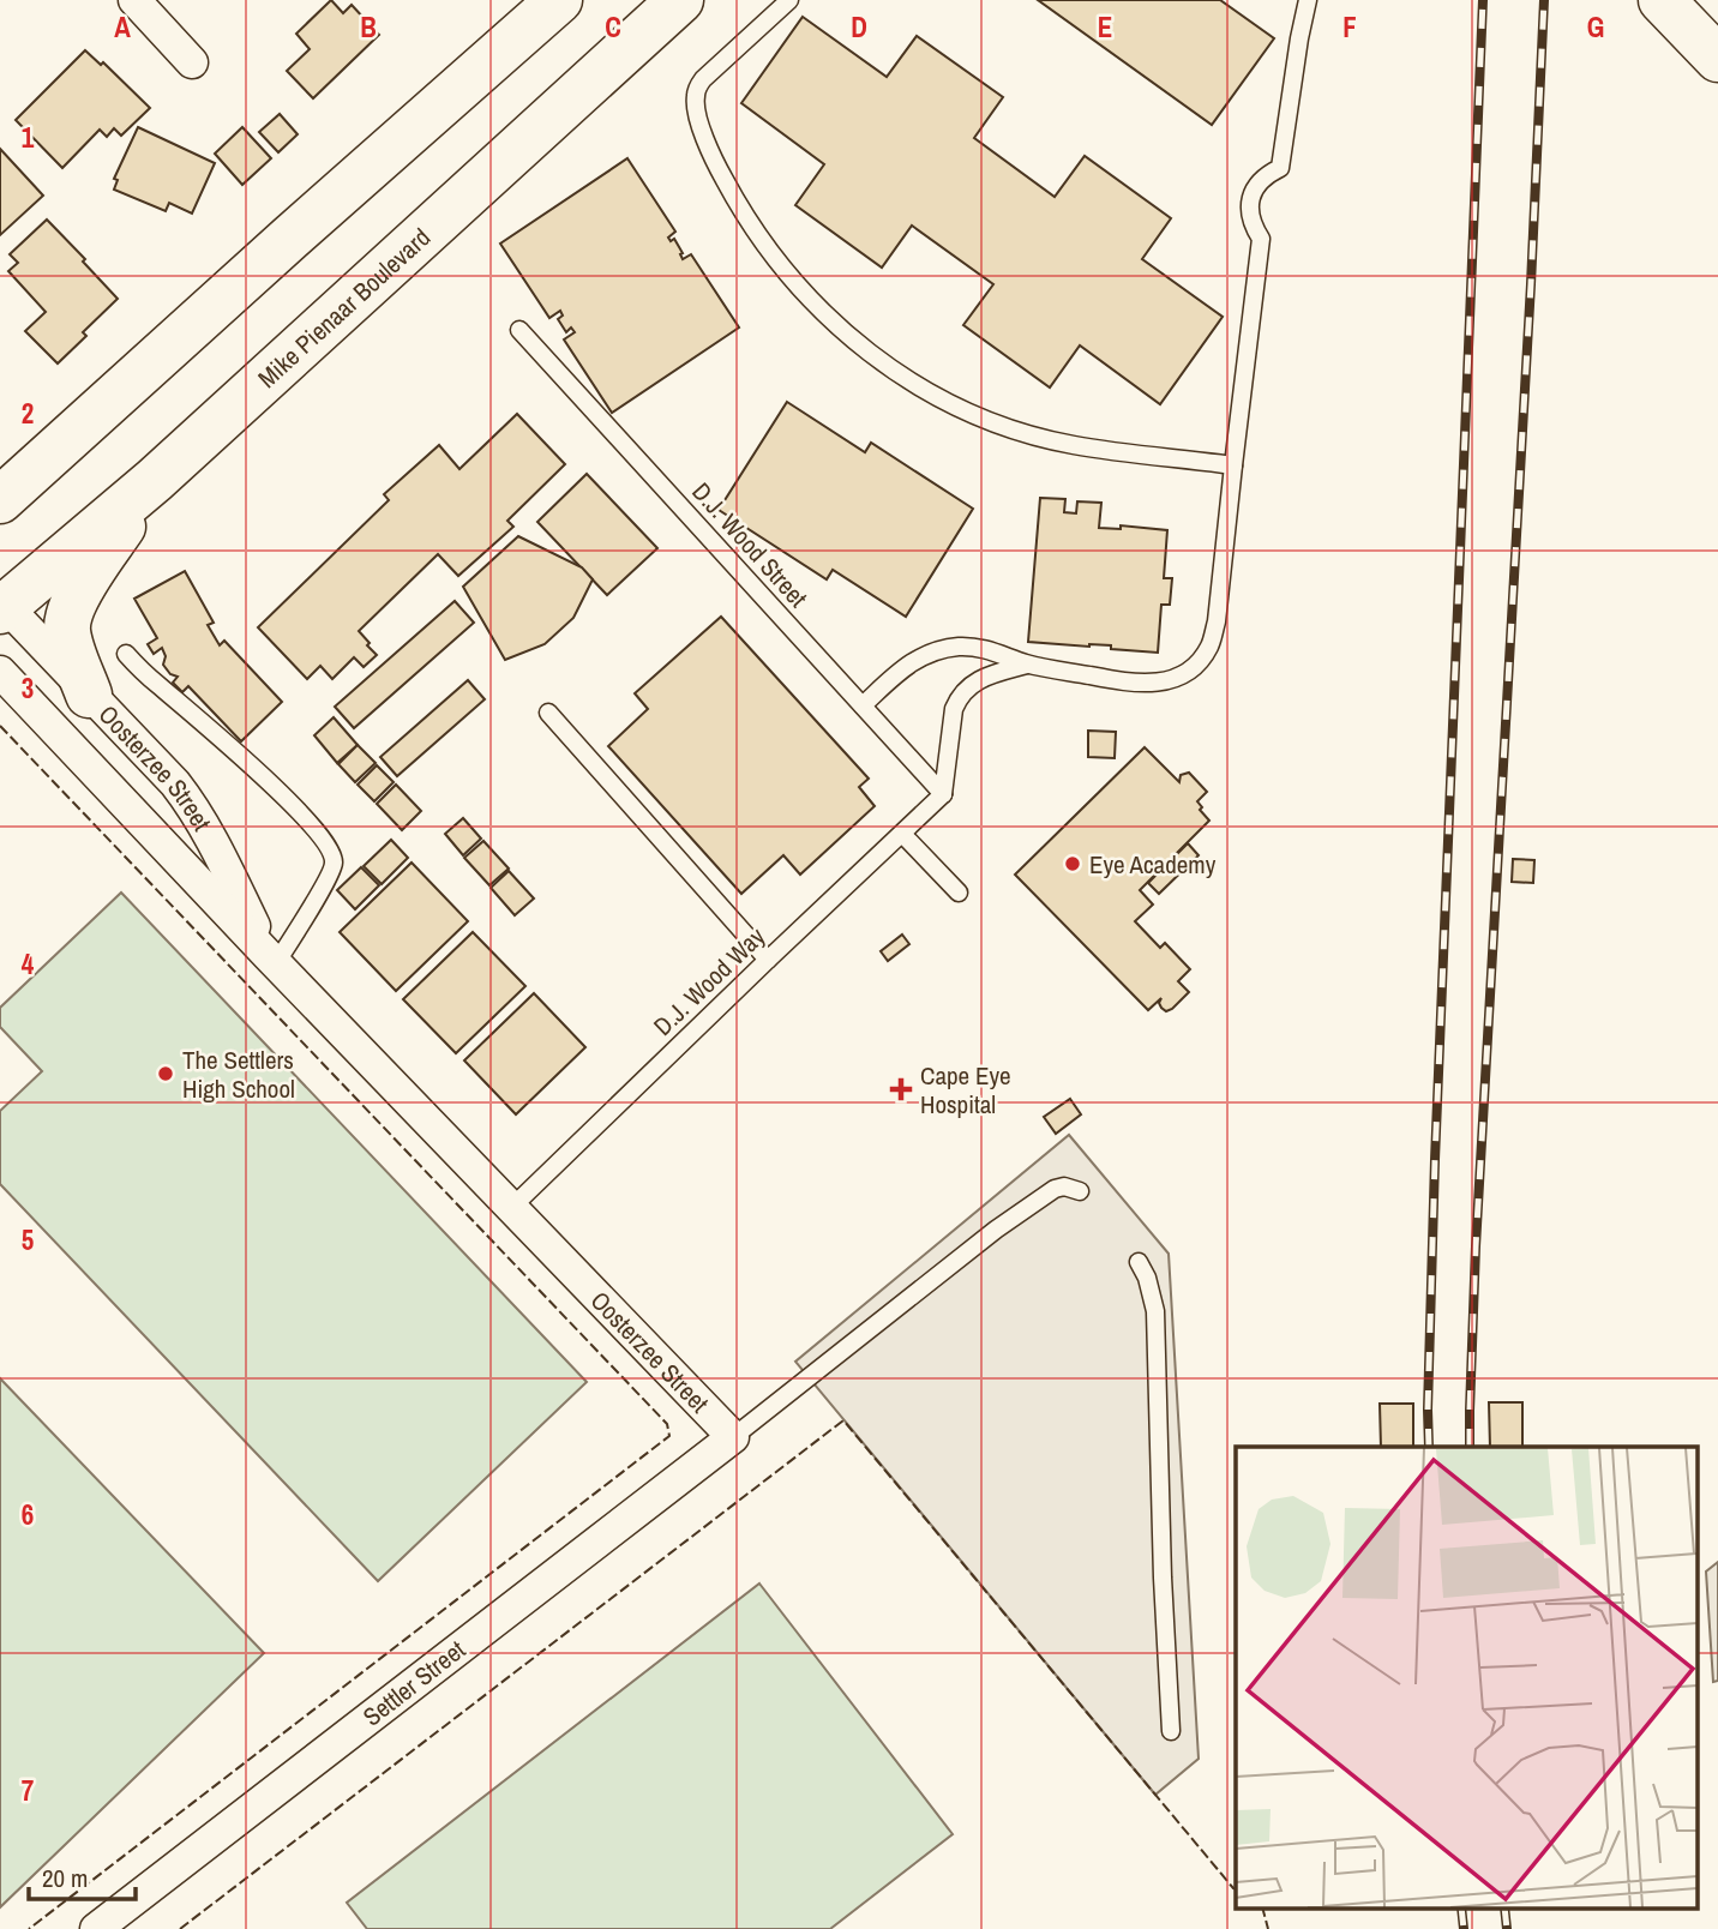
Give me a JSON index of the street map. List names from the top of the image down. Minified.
{"streets":{"main road":["Mike Pienaar Boulevard"],"street":["Oosterzee Street","Settler Street"],"lane":["D.J. Wood Street","D.J. Wood Way"]},"crossings":[["Mike Pienaar Boulevard","Oosterzee Street"],["D.J. Wood Street","D.J. Wood Way"],["Oosterzee Street","D.J. Wood Way"],["Oosterzee Street","Settler Street"]],"places":{"other":["Eye Academy","The Settlers High School"],"health":["Cape Eye Hospital"]},"scale_bar":"20 m","grid":{"columns":["A","B","C","D","E","F","G"],"rows":["1","2","3","4","5","6","7"]}}
